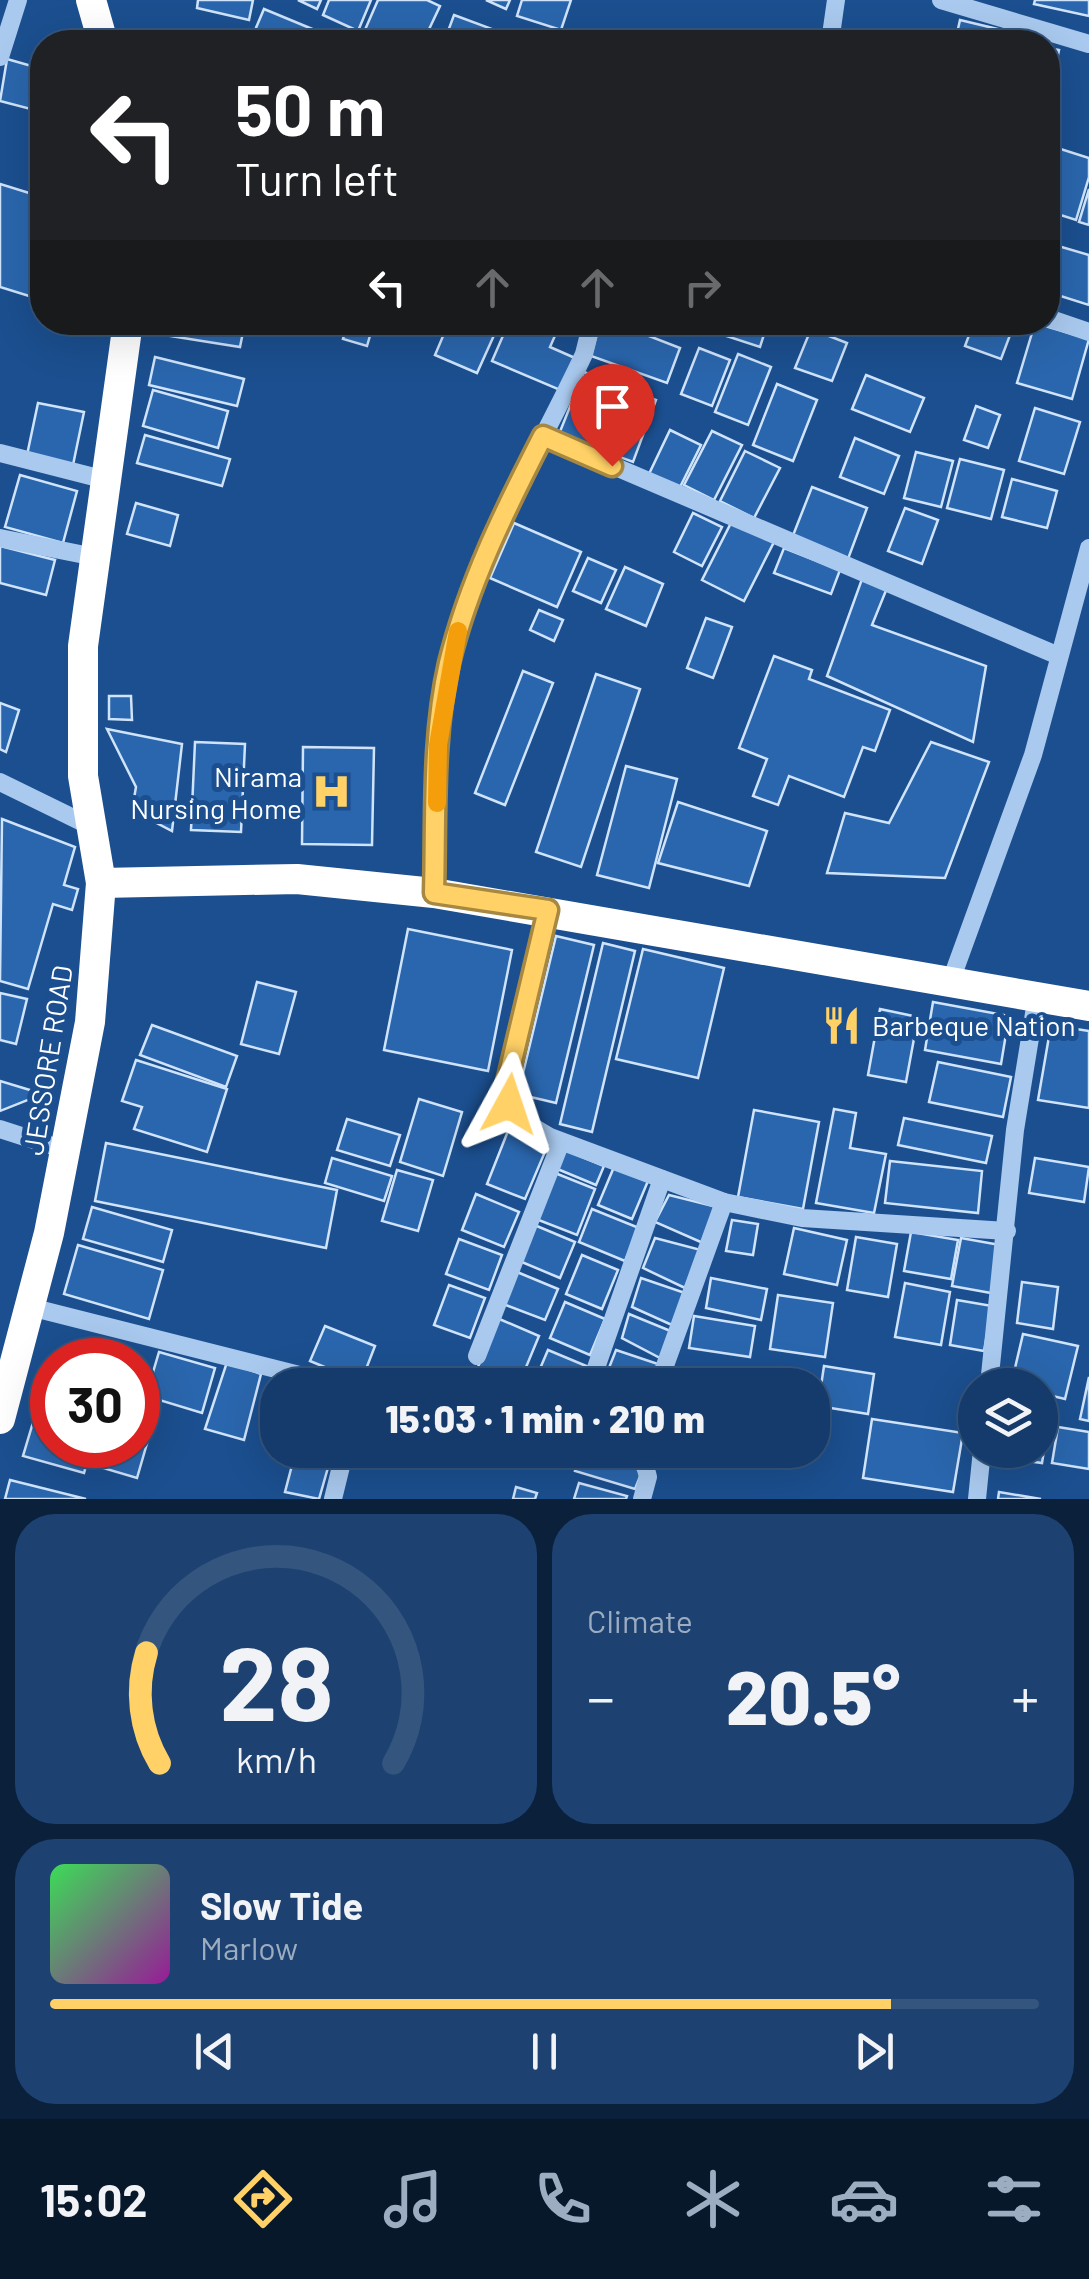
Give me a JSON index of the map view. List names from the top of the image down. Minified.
{"streets":{"highway":["JESSORE ROAD"]},"places":{"hospital":["Nirama Nursing Home"],"restaurant":["Barbeque Nation"]},"page":{"turn":["50 m","Turn left"],"limit":"30","trip":"15:03 · 1 min · 210 m","tile":"Climate","heat":["−","20.5°","+"],"song":["Slow Tide","Marlow"],"tabs":"15:02","gauge":["28","km/h"]}}
